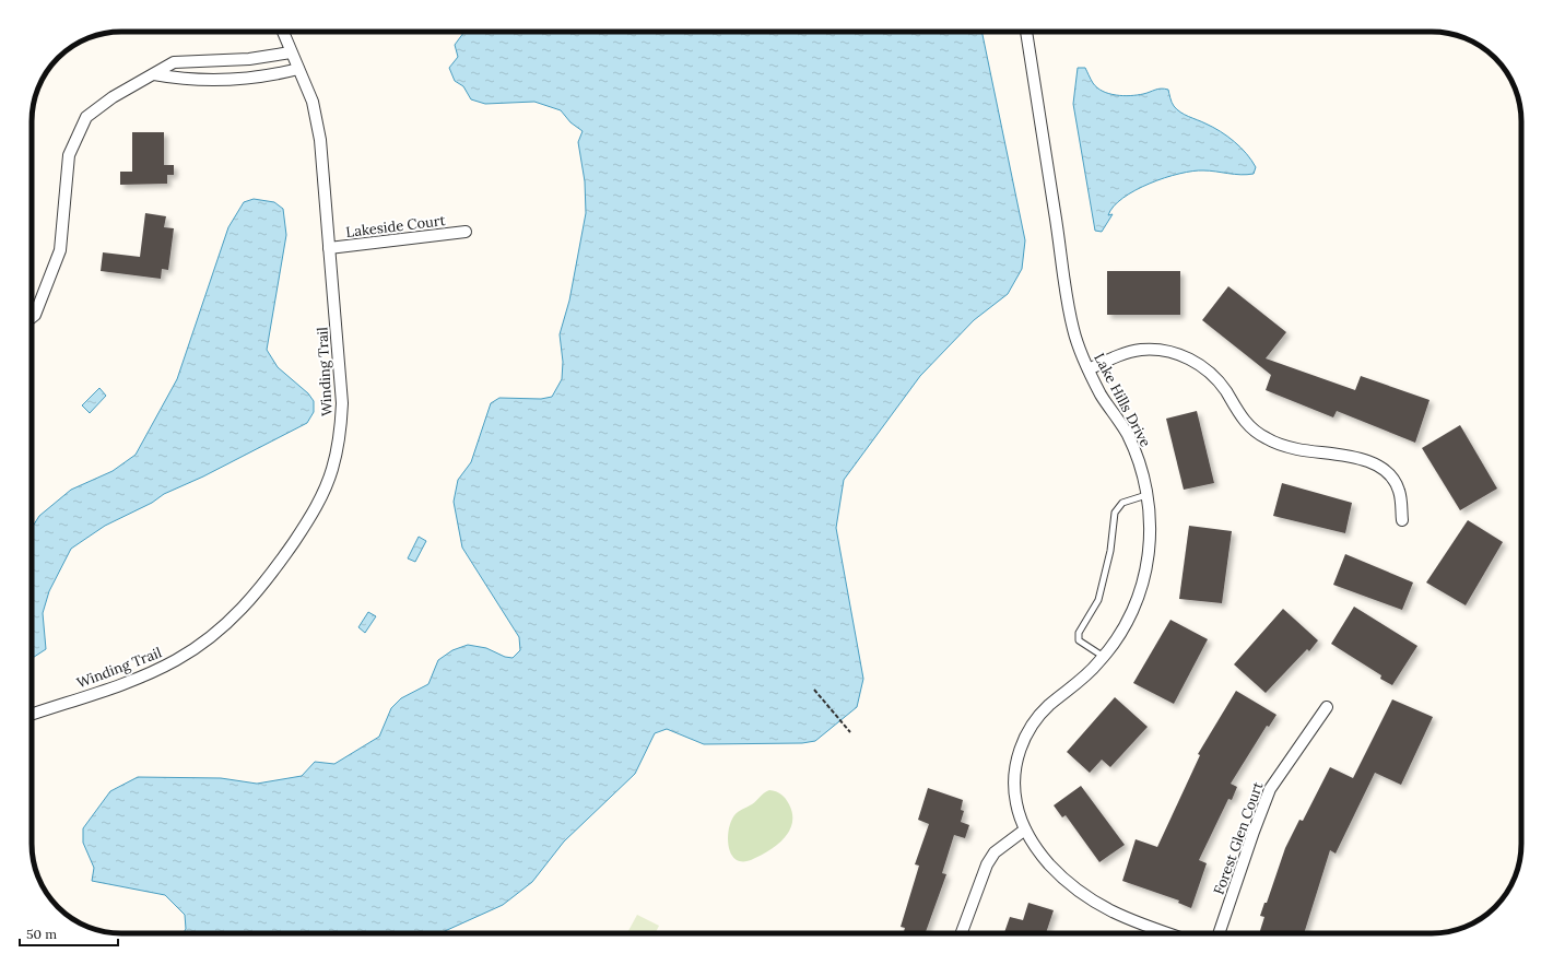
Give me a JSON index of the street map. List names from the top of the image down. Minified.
{"streets":{"street":["Lakeside Court","Winding Trail","Lake Hills Drive","Forest Glen Court"]},"crossings":[["Lakeside Court","Winding Trail"]],"scale_bar":"50 m"}
